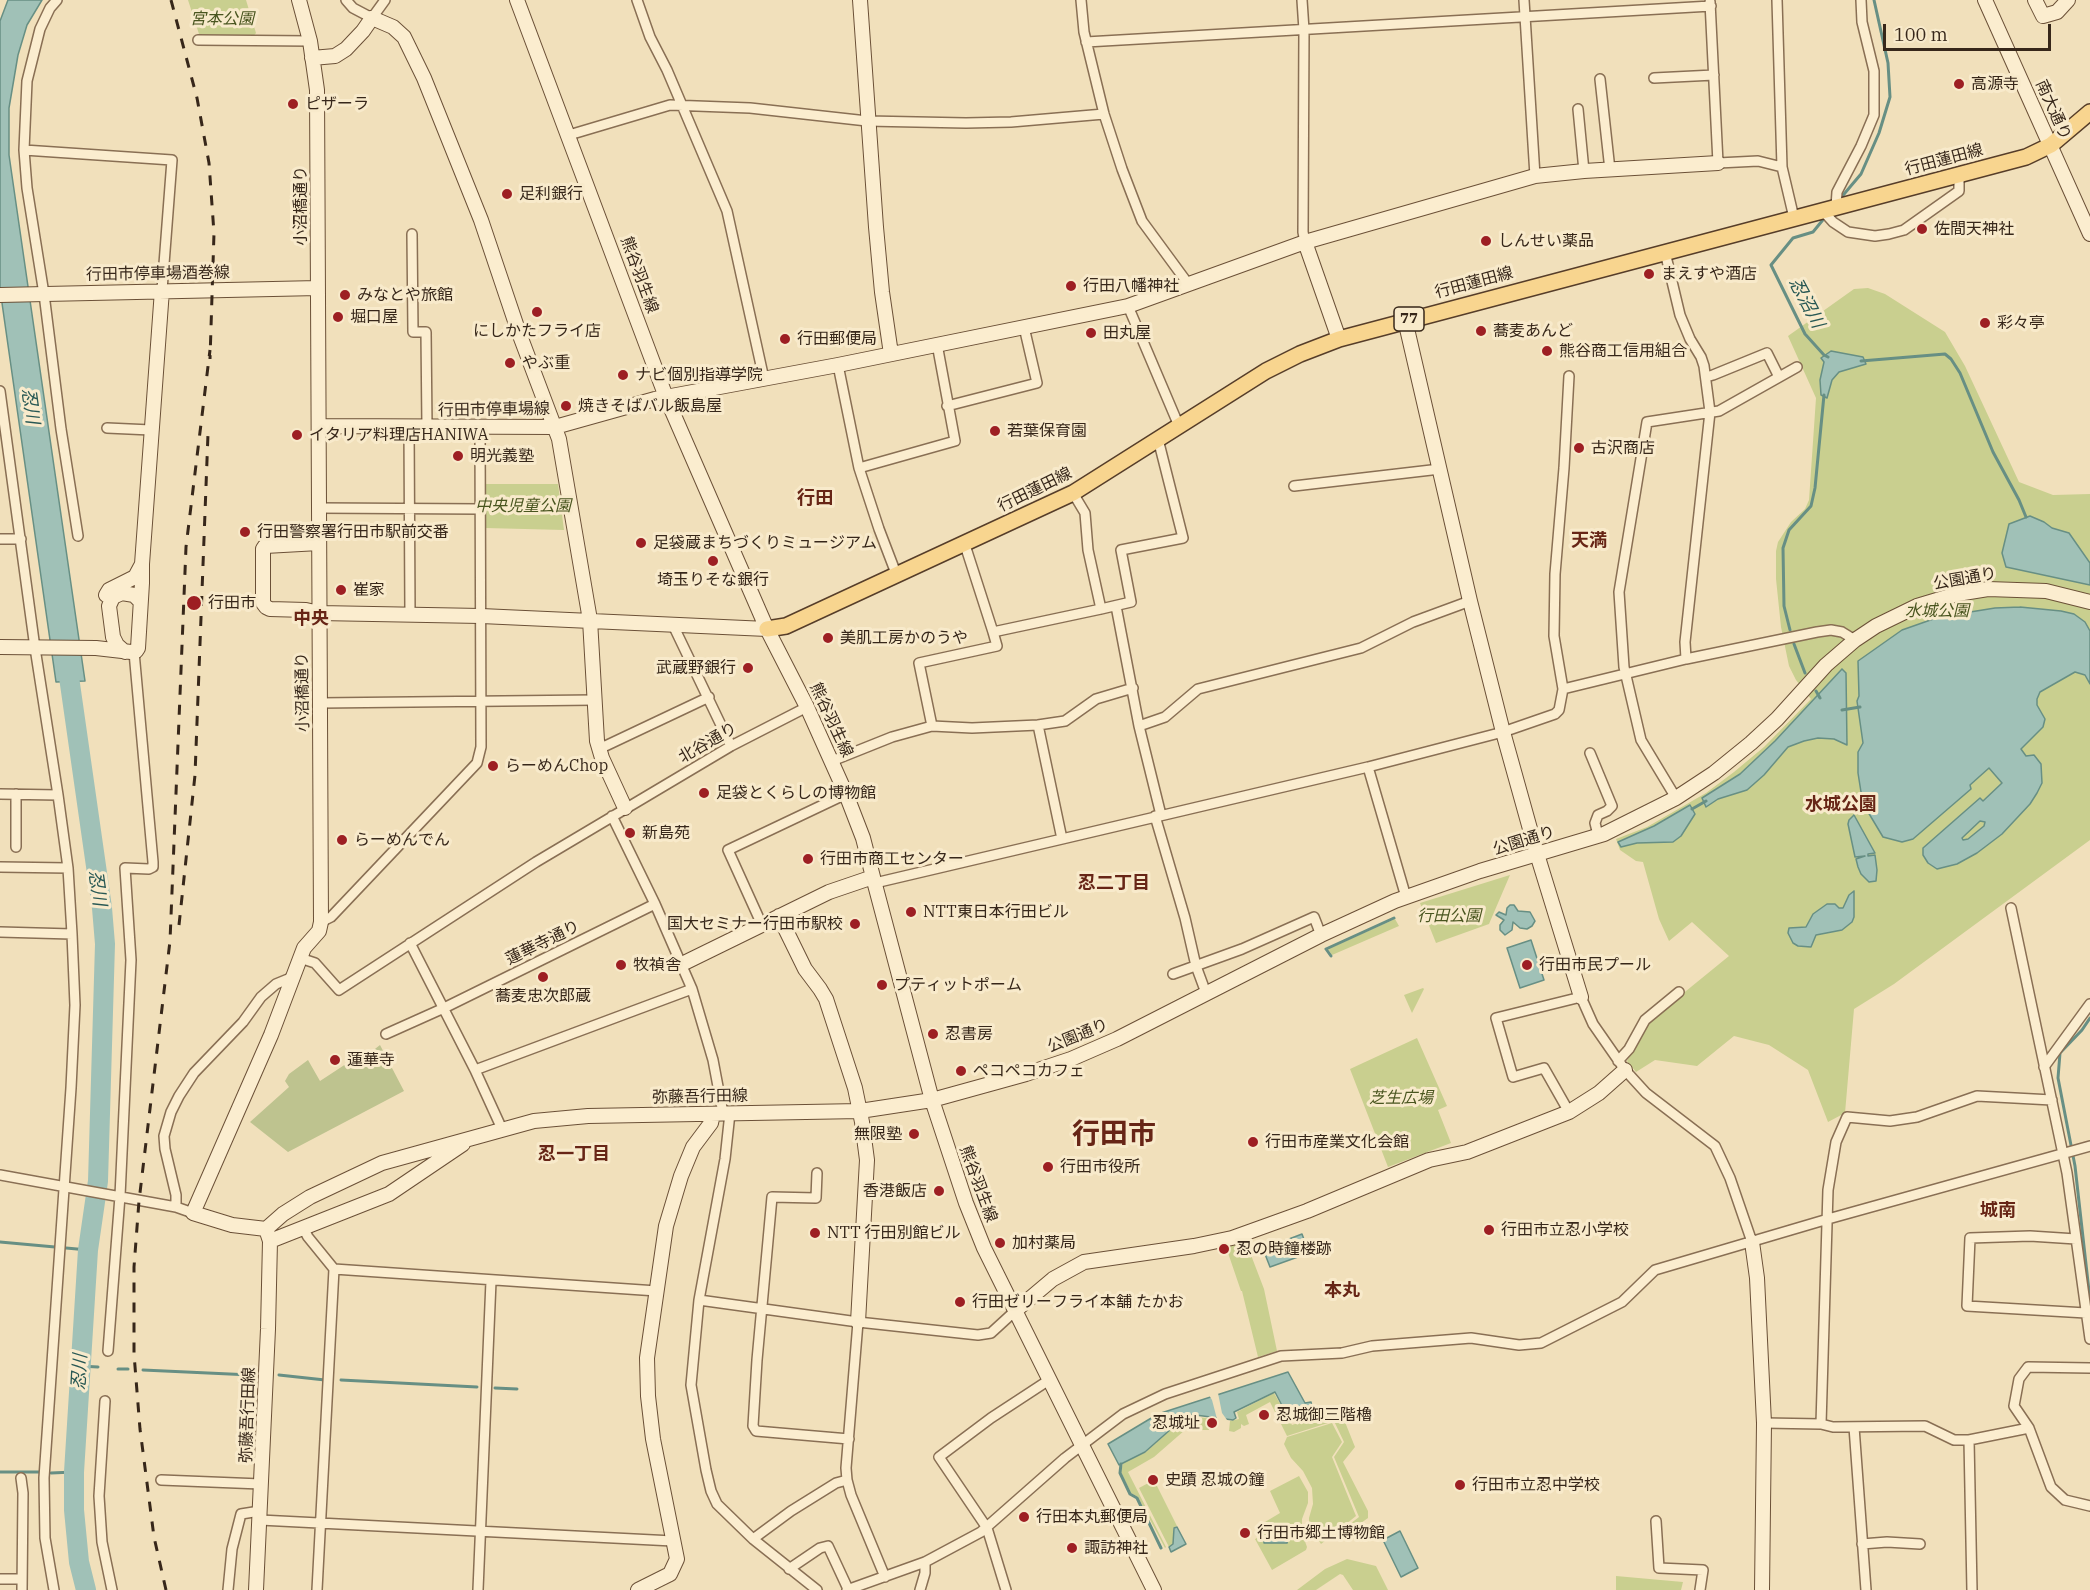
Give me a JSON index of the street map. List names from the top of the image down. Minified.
{"streets":{"main road":["行田蓮田線","77"],"street":["南大通り","小沼橋通り","行田市停車場酒巻線","熊谷羽生線","行田市停車場線","公園通り","北谷通り","蓮華寺通り","弥藤吾行田線"]},"crossings":[["南大通り","行田蓮田線"],["行田蓮田線","熊谷羽生線"],["小沼橋通り","行田市停車場酒巻線"],["小沼橋通り","行田市停車場線"],["熊谷羽生線","行田市停車場線"],["熊谷羽生線","公園通り"],["熊谷羽生線","北谷通り"],["熊谷羽生線","弥藤吾行田線"],["公園通り","弥藤吾行田線"]],"districts":["行田","天満","中央","水城公園","忍二丁目","行田市","忍一丁目","城南","本丸"],"water":["忍沼川","忍川"],"parks":["宮本公園","中央児童公園","水城公園","行田公園","芝生広場"],"places":["高源寺","ピザーラ","足利銀行","佐間天神社","しんせい薬品","まえすや酒店","行田八幡神社","みなとや旅館","にしかたフライ店","堀口屋","彩々亭","蕎麦あんど","田丸屋","行田郵便局","熊谷商工信用組合","やぶ重","ナビ個別指導学院","焼きそばバル飯島屋","若葉保育園","イタリア料理店HANIWA","古沢商店","明光義塾","行田警察署行田市駅前交番","足袋蔵まちづくりミュージアム","埼玉りそな銀行","崔家","行田市","美肌工房かのうや","武蔵野銀行","らーめんChop","足袋とくらしの博物館","新島苑","らーめんでん","行田市商工センター","NTT東日本行田ビル","国大セミナー行田市駅校","牧禎舎","行田市民プール","蕎麦忠次郎蔵","プティットポーム","忍書房","蓮華寺","ペコペコカフェ","無限塾","行田市産業文化会館","行田市役所","香港飯店","行田市立忍小学校","NTT 行田別館ビル","加村薬局","忍の時鐘楼跡","行田ゼリーフライ本舗 たかお","忍城御三階櫓","忍城址","史蹟 忍城の鐘","行田市立忍中学校","行田本丸郵便局","行田市郷土博物館","諏訪神社"],"scale_bar":"100 m"}
